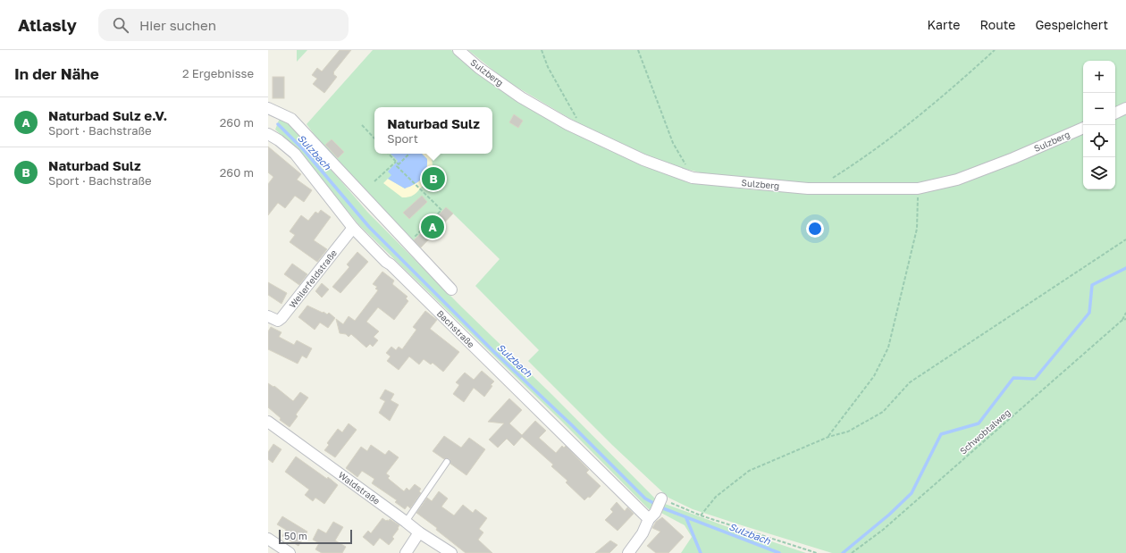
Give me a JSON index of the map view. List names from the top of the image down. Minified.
{"streets":{"street":["Sulzberg","Weilerfeldstraße","Bachstraße","Waldstraße"],"path":["Schwobtalweg"]},"crossings":[["Weilerfeldstraße","Bachstraße"]],"water":["Sulzbach"],"scale_bar":"50 m","page":{"header":"Atlasly","search":"Hier suchen","nav":["Karte","Route","Gespeichert"],"heading":["In der Nähe","2 Ergebnisse"],"map_buttons":["+","−"],"list":[{"mark":"A","name":"Naturbad Sulz e.V.","note":"Sport · Bachstraße","value":"260 m"},{"mark":"B","name":"Naturbad Sulz","note":"Sport · Bachstraße","value":"260 m"}],"popup":["Naturbad Sulz","Sport"],"pins":["B","A"],"scale":"50 m"}}
